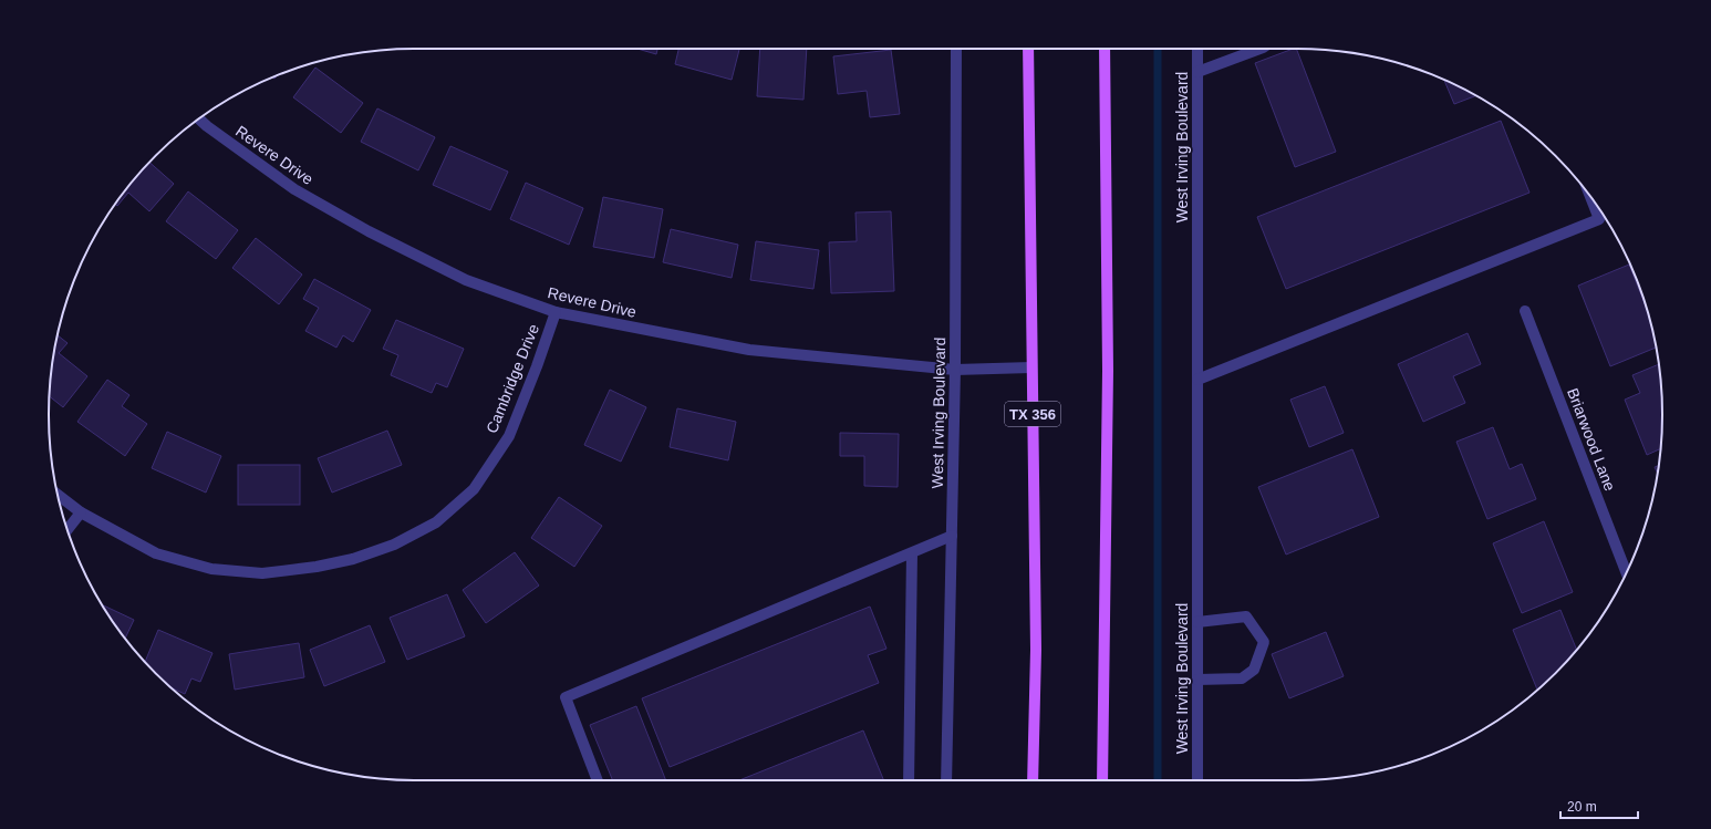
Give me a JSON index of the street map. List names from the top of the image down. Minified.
{"streets":{"main road":["TX 356"],"street":["West Irving Boulevard","Revere Drive","Cambridge Drive","Briarwood Lane"]},"crossings":[["West Irving Boulevard","Revere Drive"],["Revere Drive","Cambridge Drive"],["Revere Drive","TX 356"]],"scale_bar":"20 m"}
